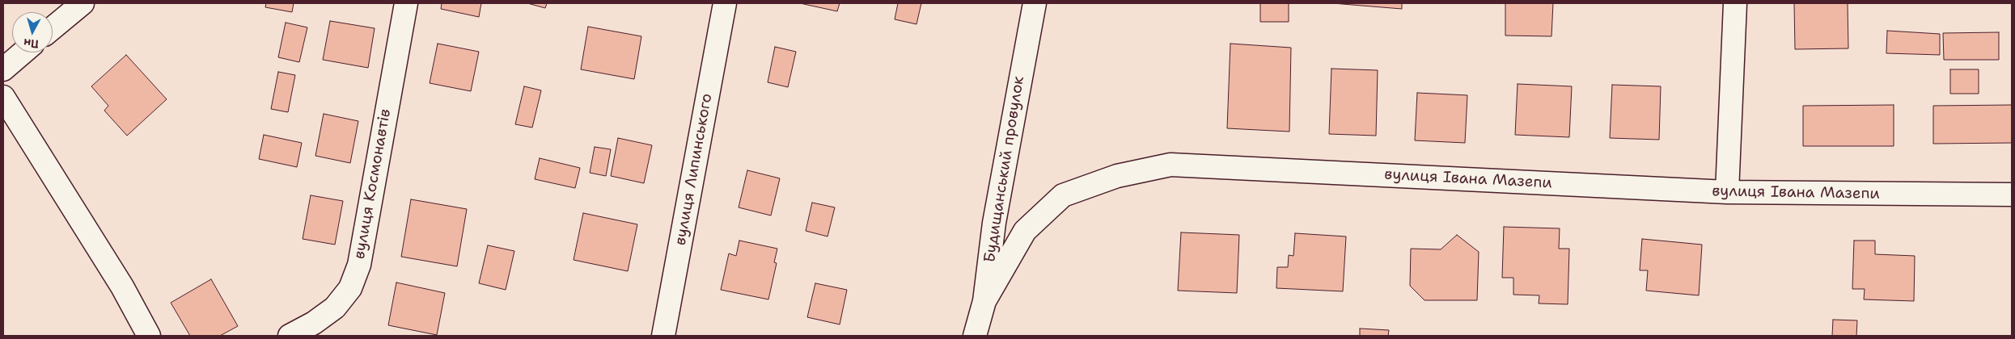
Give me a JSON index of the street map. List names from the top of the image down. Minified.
{"streets":{"street":["вулиця Липинського","Будищанський провулок","вулиця Івана Мазепи","вулиця Космонавтів"]},"crossings":[["Будищанський провулок","вулиця Івана Мазепи"]],"north":"bottom"}
